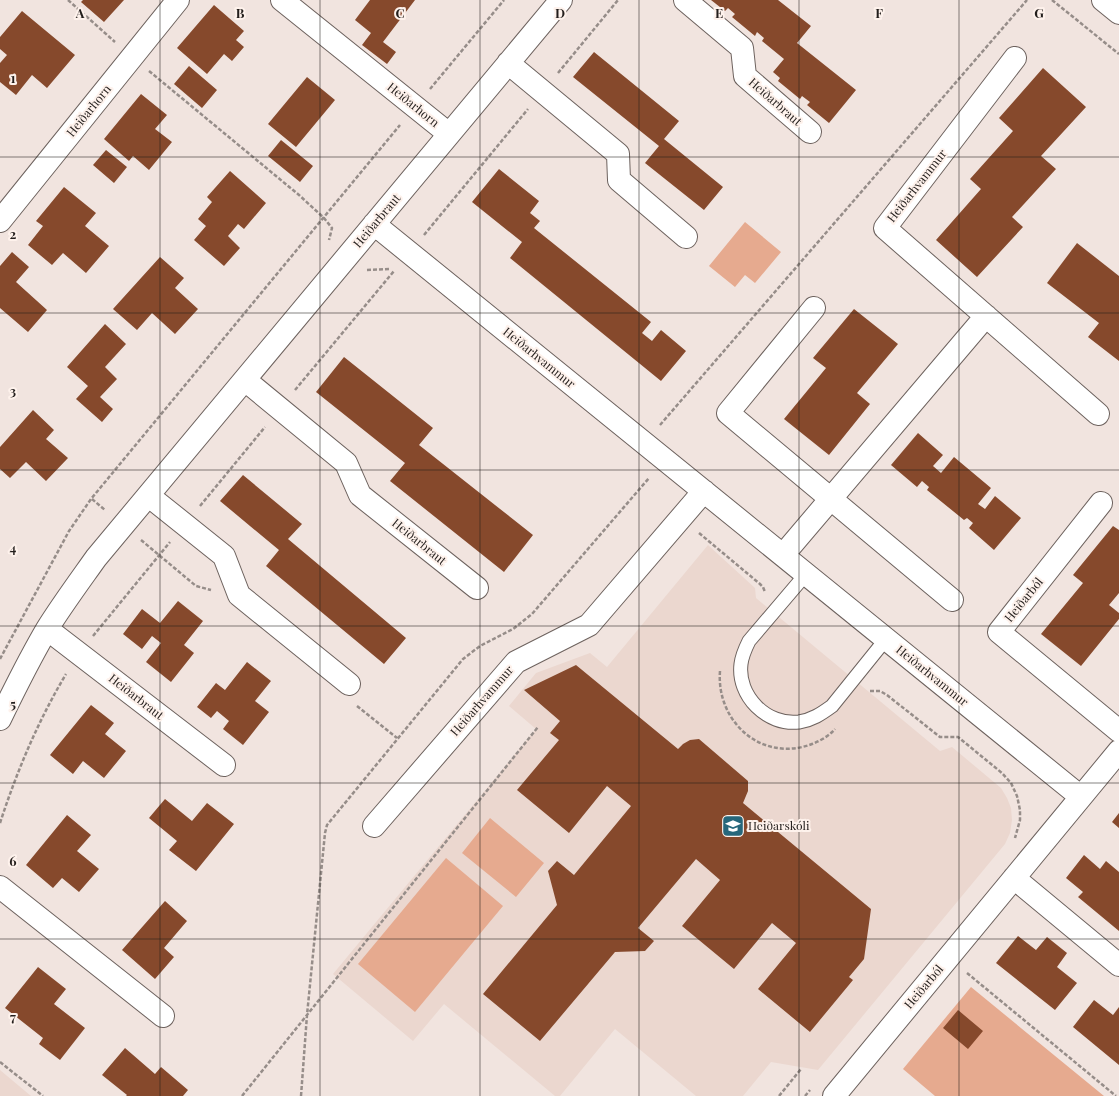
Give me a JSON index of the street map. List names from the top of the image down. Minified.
{"streets":{"street":["Heiðarbraut","Heiðarhorn","Heiðarhvammur","Heiðarból"]},"crossings":[["Heiðarbraut","Heiðarhorn"],["Heiðarbraut","Heiðarhvammur"],["Heiðarhvammur","Heiðarból"]],"places":{"school or university":["Heiðarskóli"]},"grid":{"columns":["A","B","C","D","E","F","G"],"rows":["1","2","3","4","5","6","7"]}}
